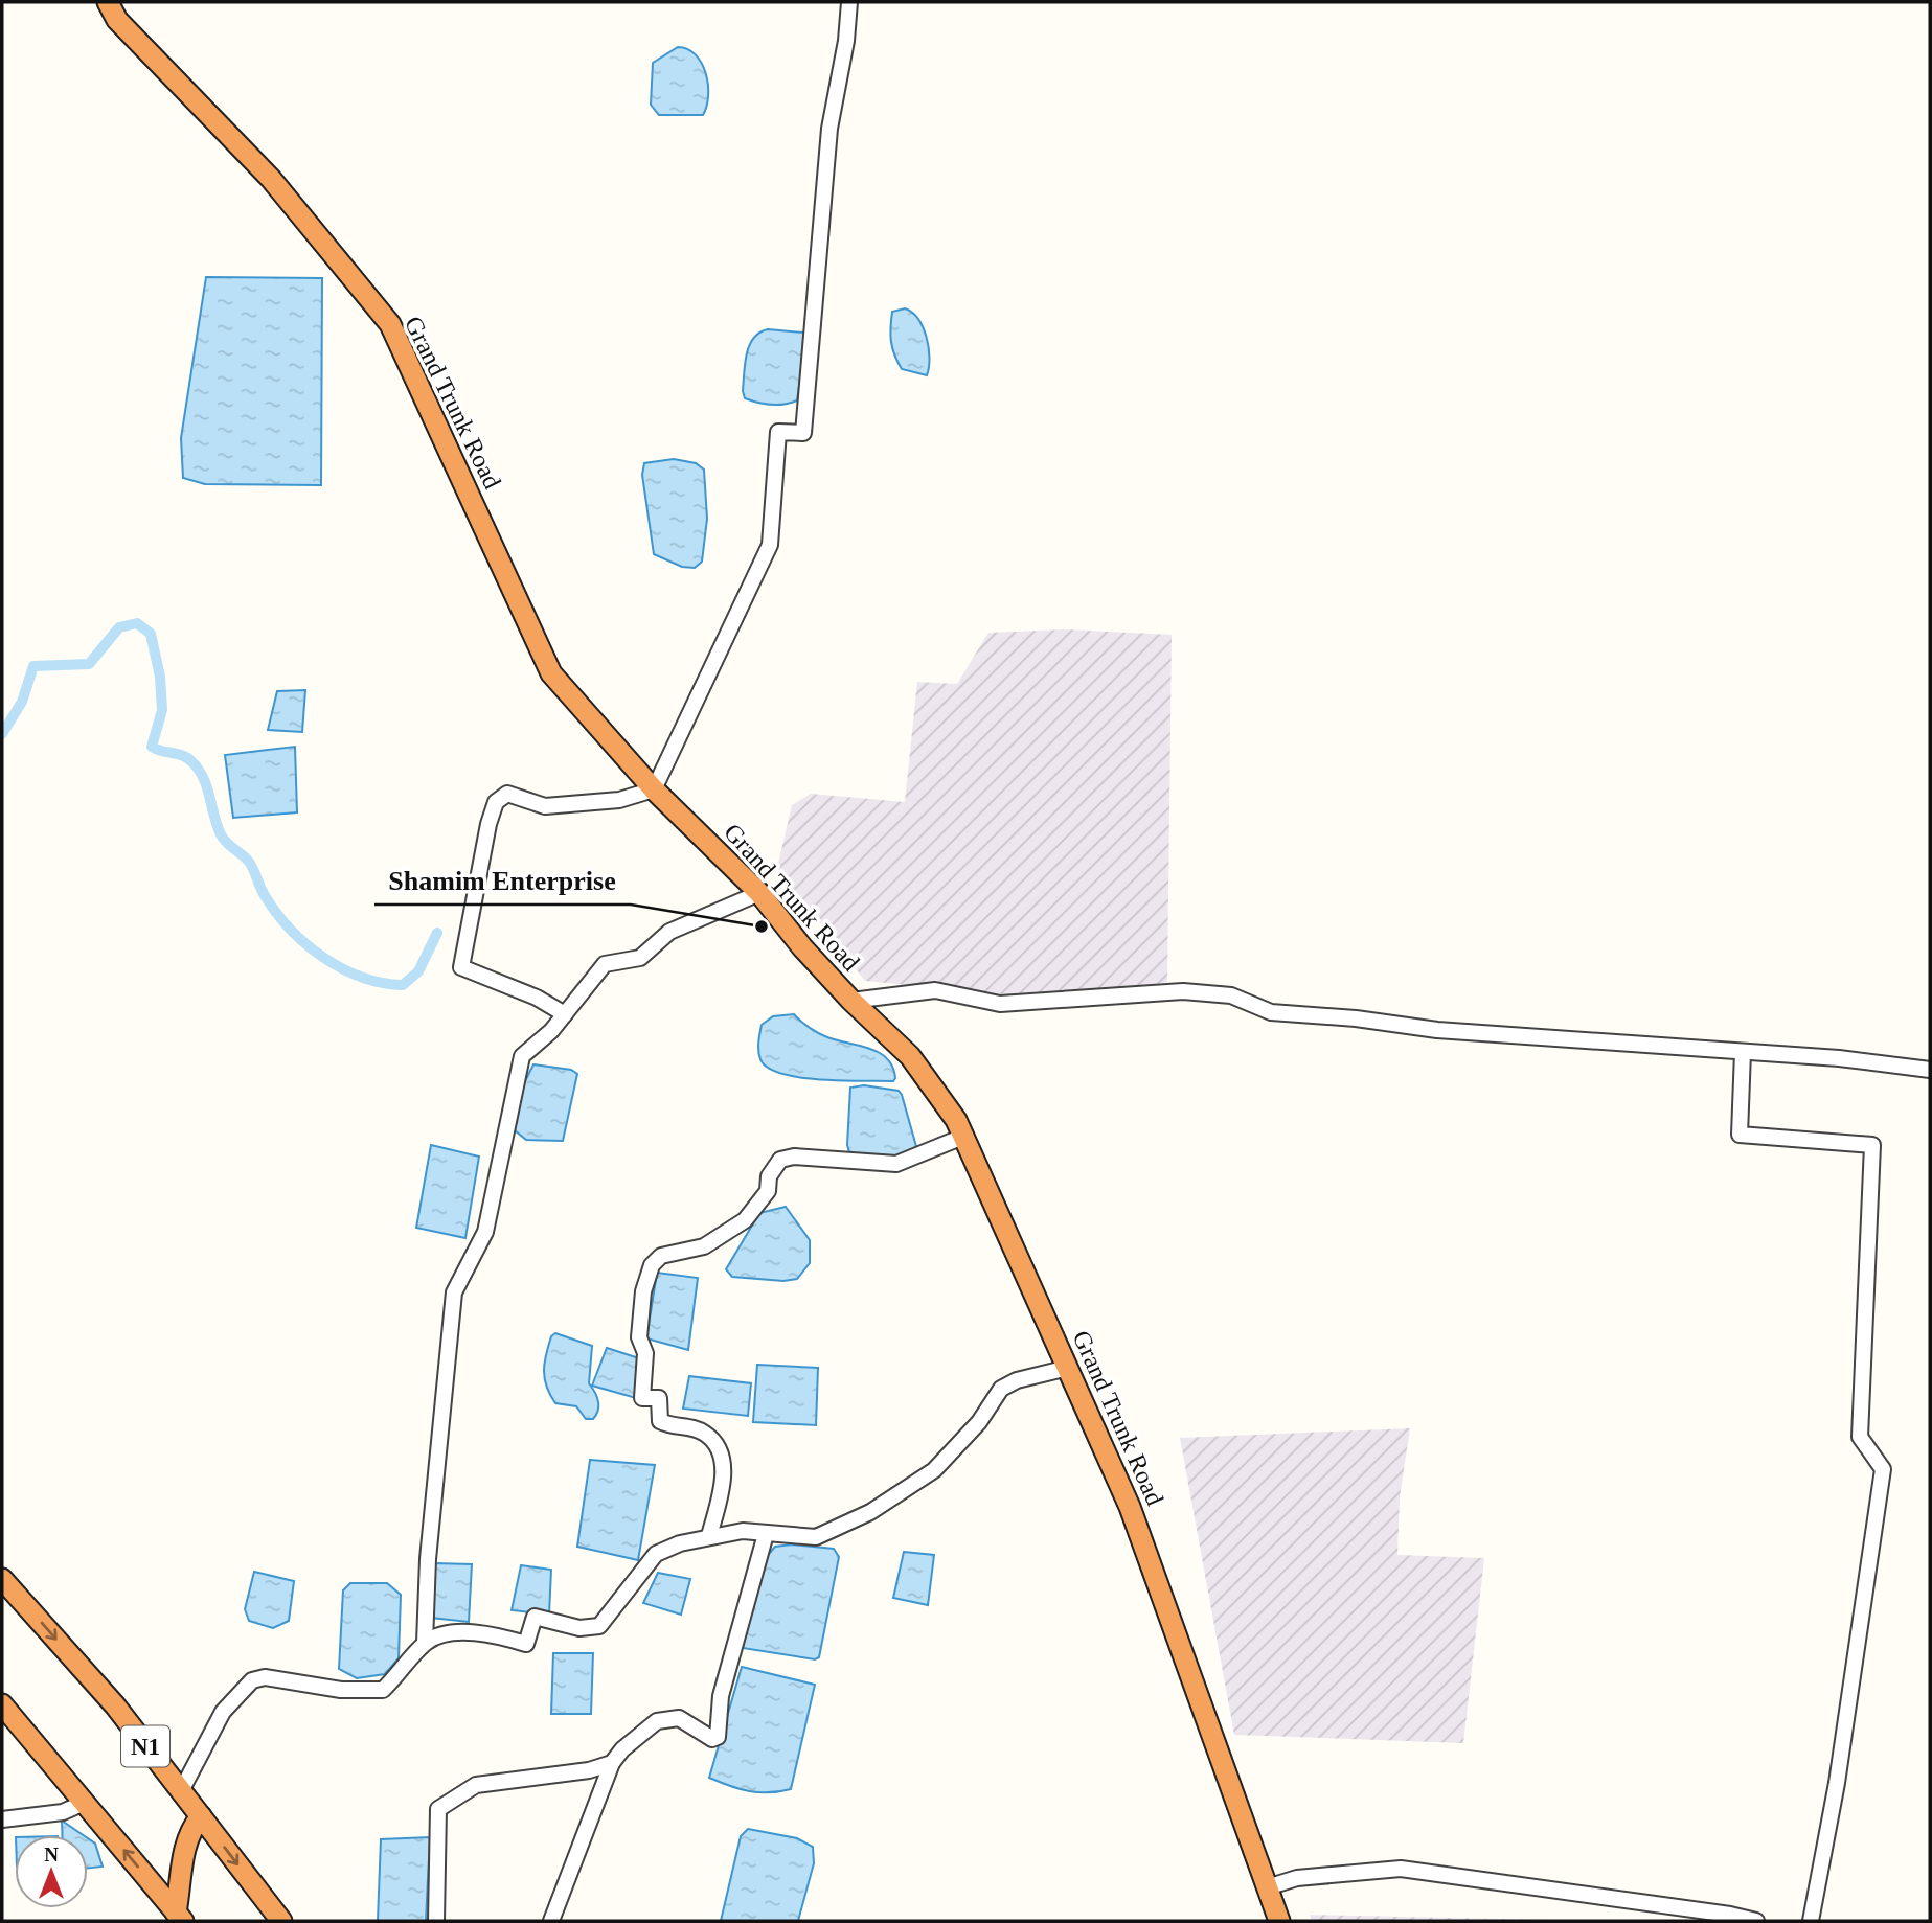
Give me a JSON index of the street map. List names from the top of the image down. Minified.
{"streets":{"highway":["Grand Trunk Road","N1"]},"places":["Shamim Enterprise"],"north":"top"}
